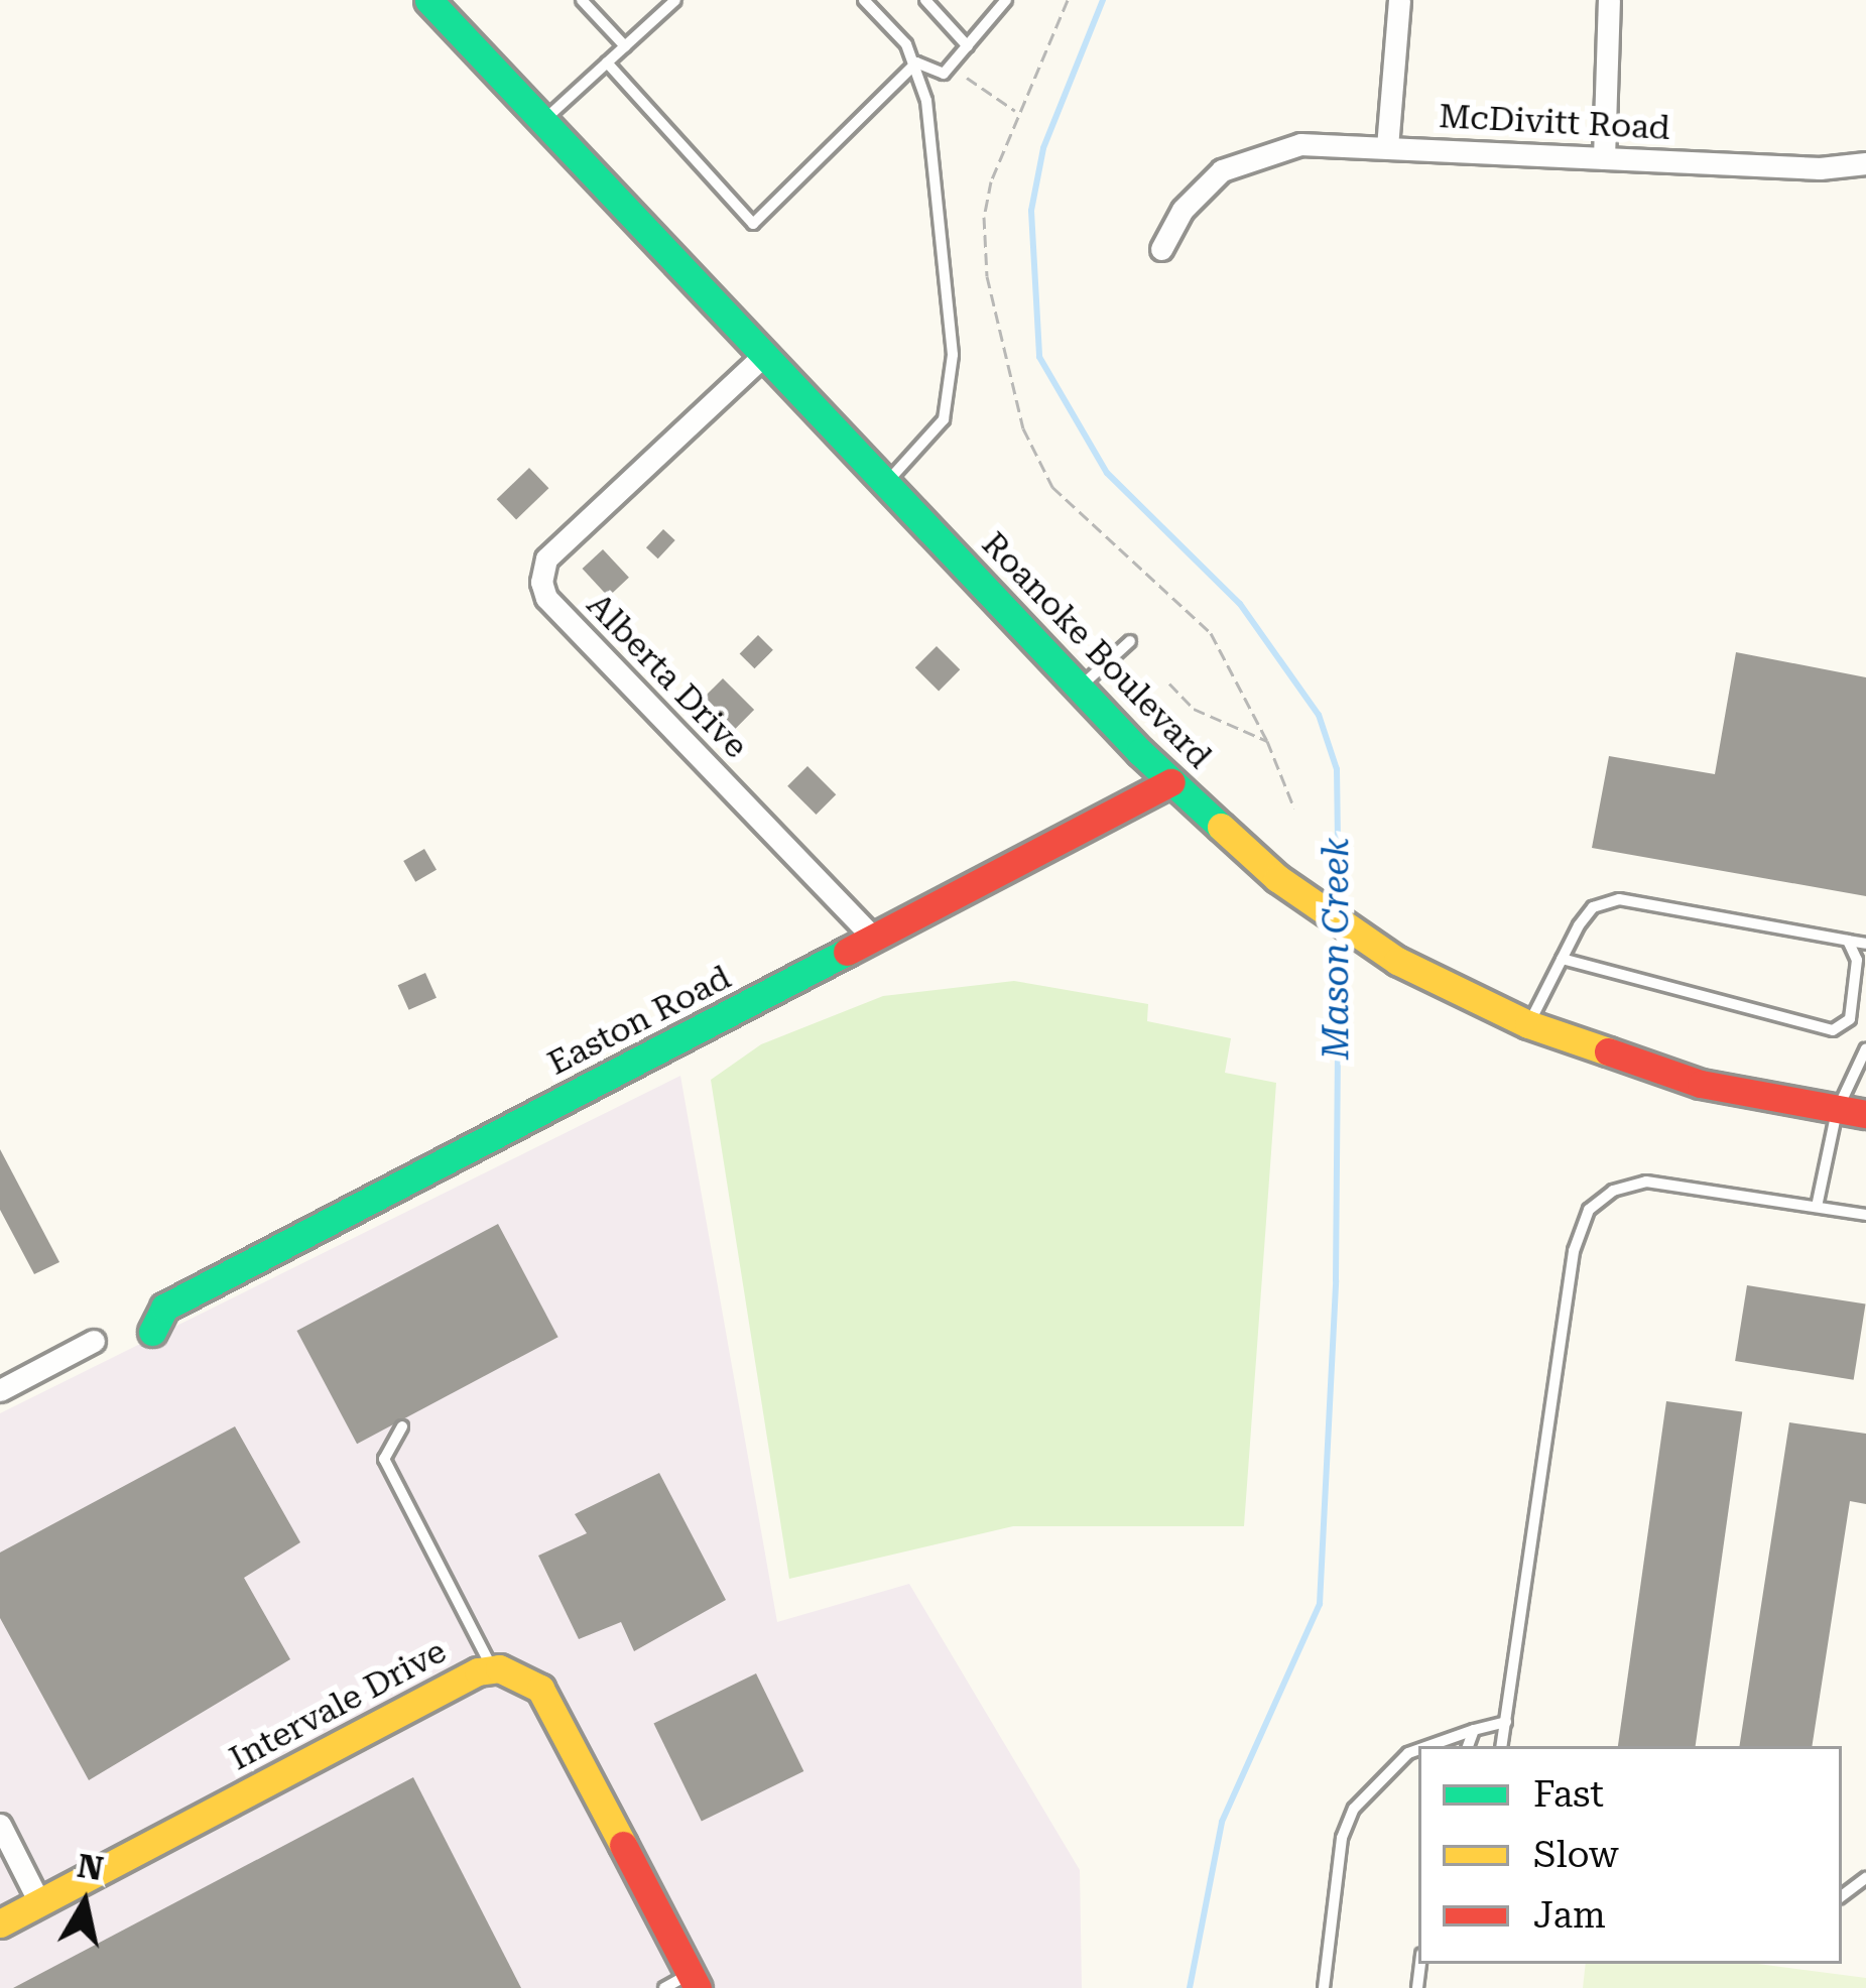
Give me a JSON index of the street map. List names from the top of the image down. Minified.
{"streets":{"street":["McDivitt Road","Roanoke Boulevard","Alberta Drive","Easton Road","Intervale Drive"]},"crossings":[["Roanoke Boulevard","Alberta Drive"],["Roanoke Boulevard","Easton Road"],["Alberta Drive","Easton Road"]],"water":["Mason Creek"],"legend":["Fast","Slow","Jam"],"north":"top"}
